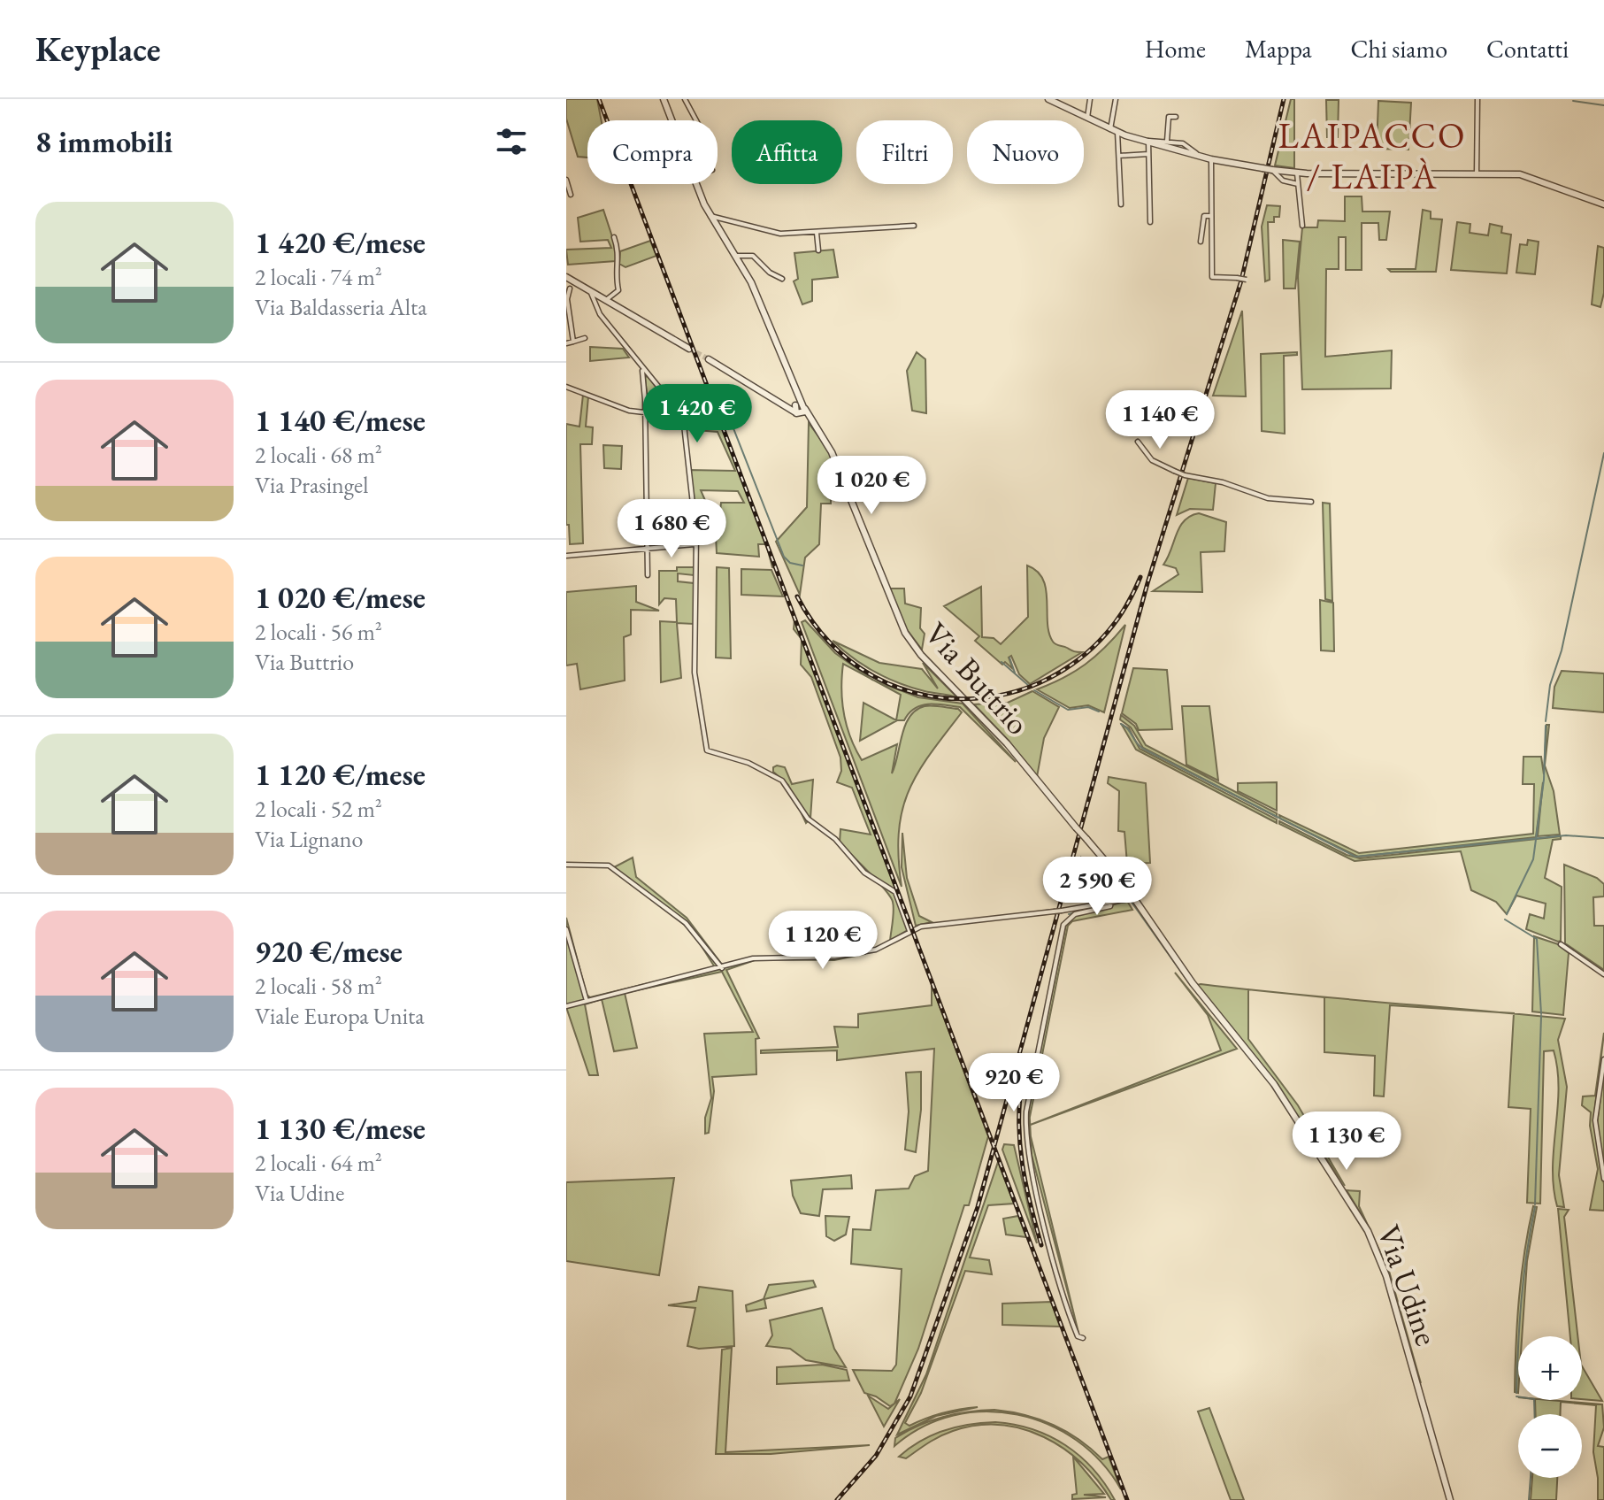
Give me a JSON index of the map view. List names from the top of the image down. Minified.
{"streets":{"street":["Via Buttrio","Via Udine"]},"crossings":[["Via Buttrio","Via Udine"]],"districts":["LAIPACCO / LAIPÀ"],"page":{"header":"Keyplace","nav":["Home","Mappa","Chi siamo","Contatti"],"heading":"8 immobili","chip":["Compra","Affitta","Filtri","Nuovo"],"list":[{"name":"1 420 €/mese","note":"2 locali · 74 m² · Via Baldasseria Alta"},{"name":"1 140 €/mese","note":"2 locali · 68 m² · Via Prasingel"},{"name":"1 020 €/mese","note":"2 locali · 56 m² · Via Buttrio"},{"name":"1 120 €/mese","note":"2 locali · 52 m² · Via Lignano"},{"name":"920 €/mese","note":"2 locali · 58 m² · Viale Europa Unita"},{"name":"1 130 €/mese","note":"2 locali · 64 m² · Via Udine"}],"price":["1 420 €","1 140 €","1 020 €","1 680 €","2 590 €","1 120 €","920 €","1 130 €"],"map_buttons":["+","−"]}}
